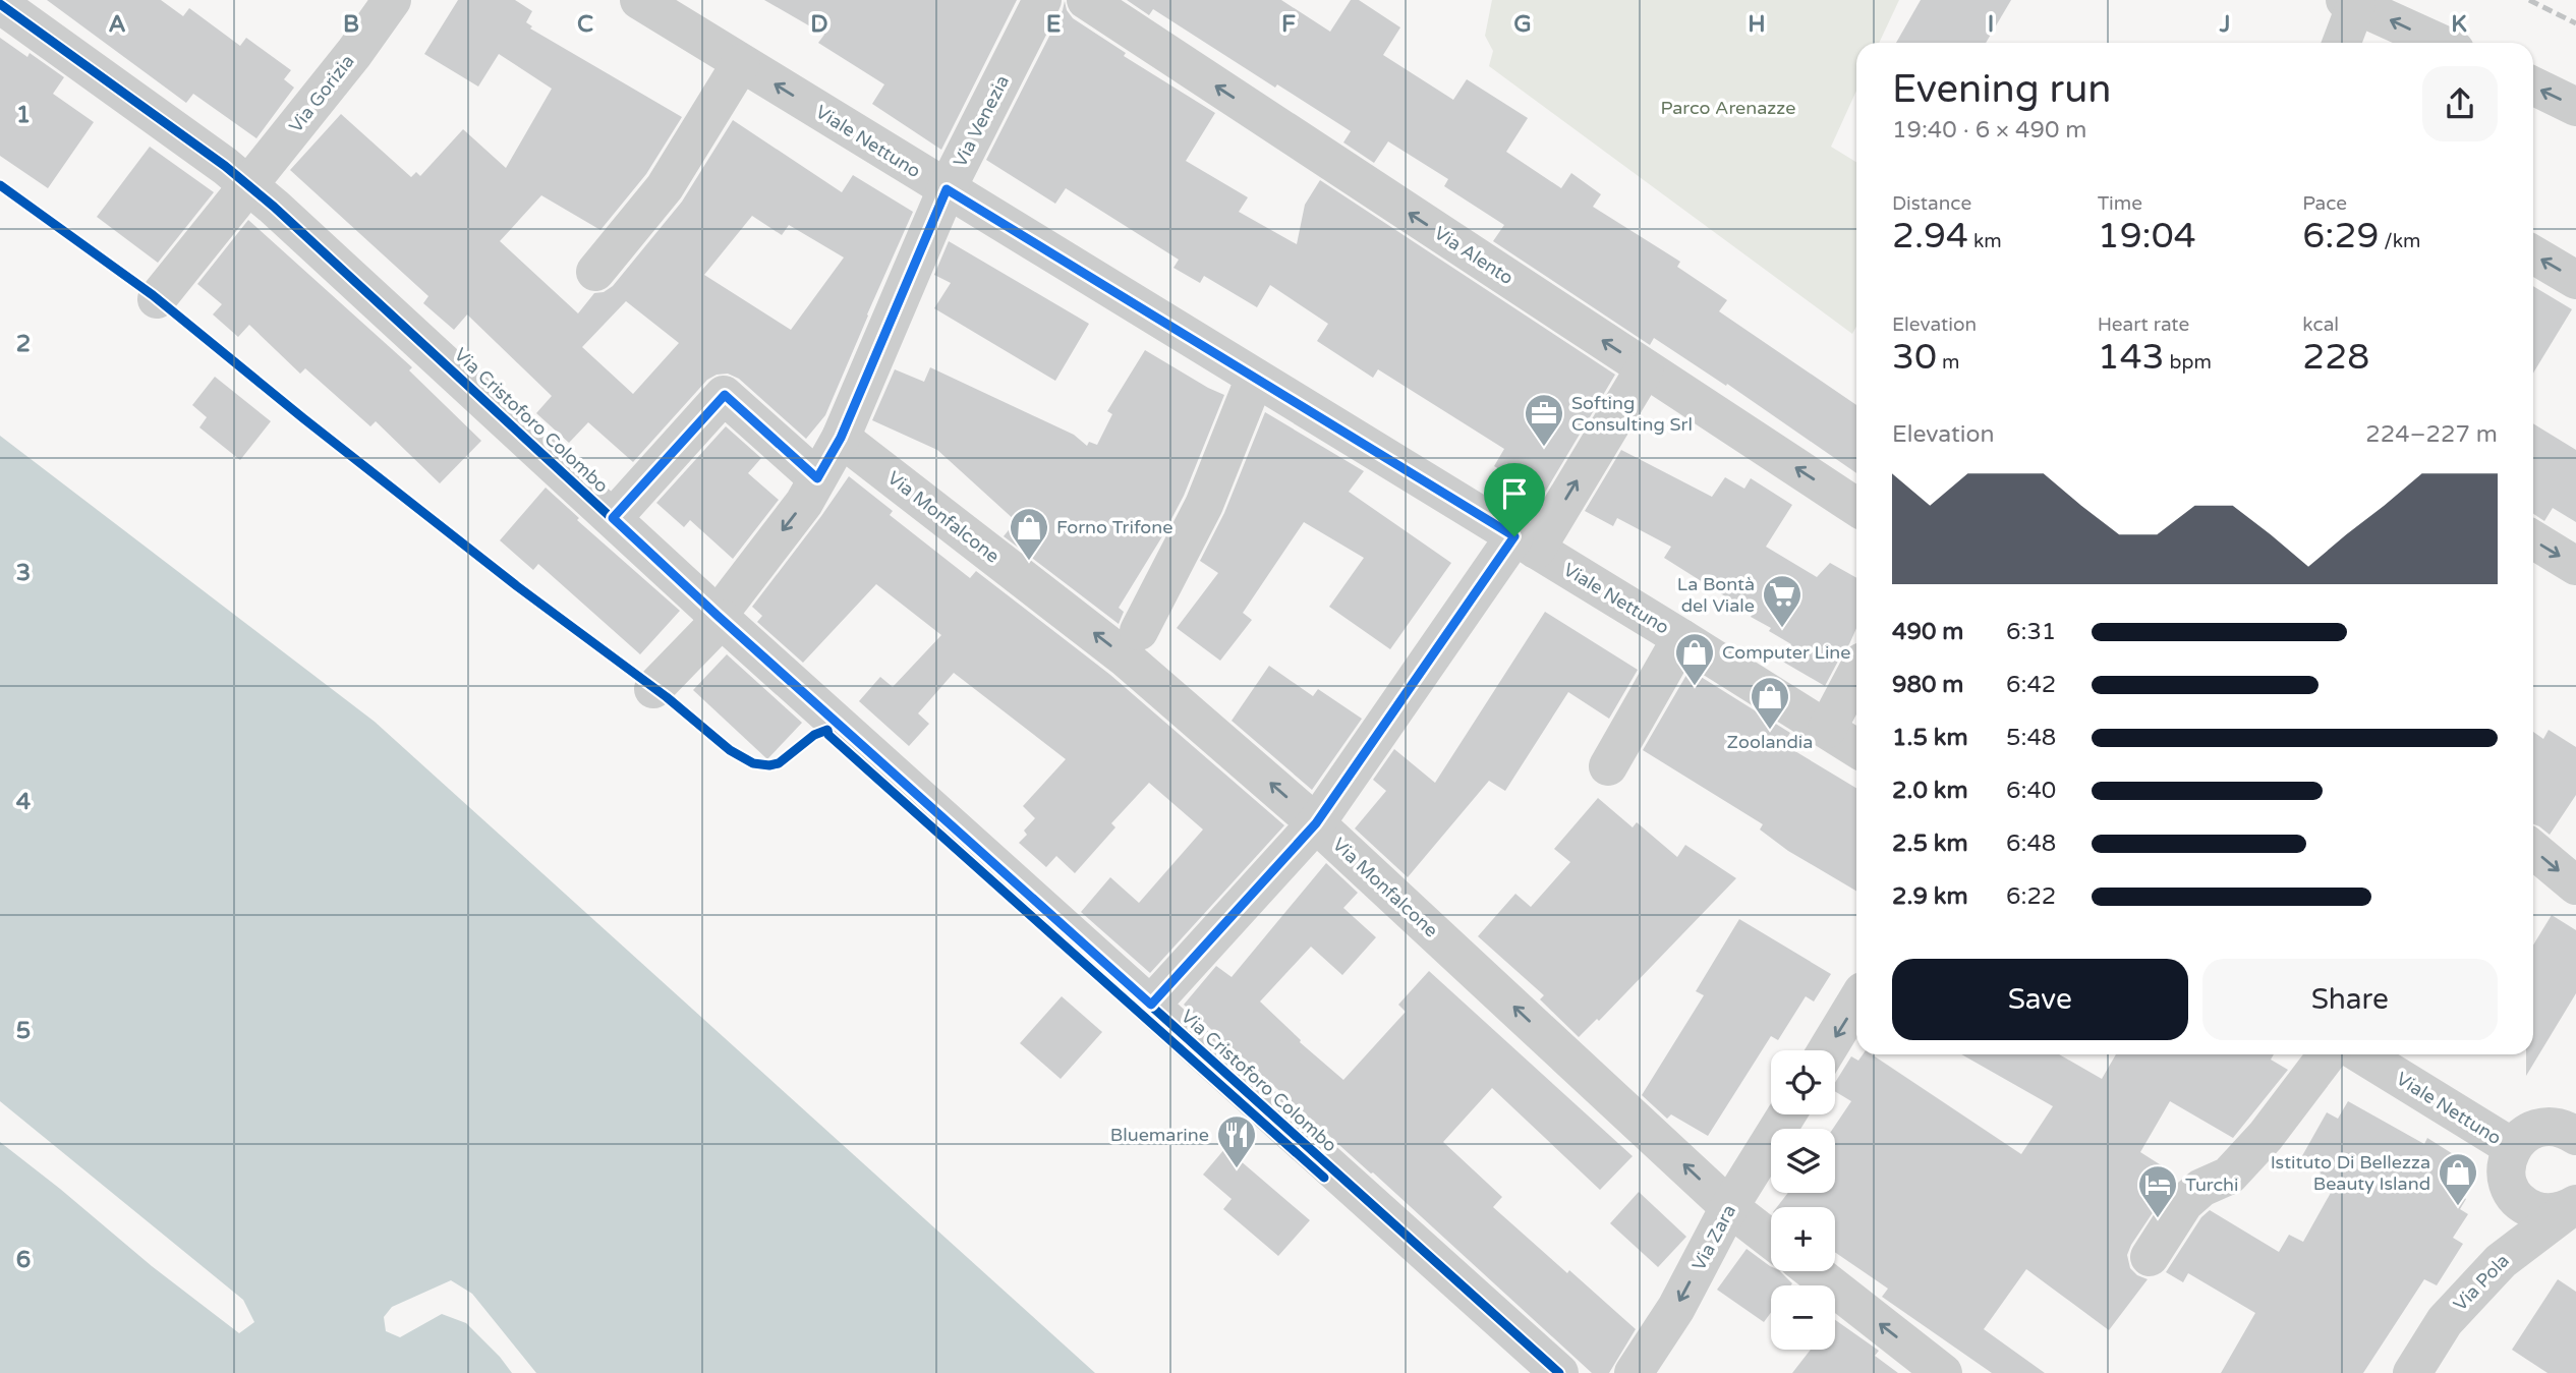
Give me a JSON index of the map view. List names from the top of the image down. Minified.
{"streets":{"street":["Via Gorizia","Via Venezia","Viale Nettuno","Via Alento","Via Cristoforo Colombo","Via Monfalcone","Via Zara","Via Pola"]},"crossings":[["Via Gorizia","Via Cristoforo Colombo"],["Via Venezia","Viale Nettuno"],["Via Venezia","Via Cristoforo Colombo"],["Via Venezia","Via Monfalcone"],["Via Monfalcone","Via Zara"]],"one_way":["Via Alento","Via Monfalcone","Via Zara"],"parks":["Parco Arenazze"],"places":{"office":["Softing Consulting Srl"],"shop":["Forno Trifone","Computer Line","Zoolandia","Istituto Di Bellezza Beauty Island"],"supermarket":["La Bontà del Viale"],"restaurant":["Bluemarine"],"hotel":["Turchi"]},"page":{"heading":["Evening run","19:40 · 6 × 490 m"],"stats":[["Distance","2.94 km"],["Time","19:04"],["Pace","6:29 /km"],["Elevation","30 m"],["Heart rate","143 bpm"],["kcal","228"]],"chart":["Elevation","224–227 m"],"list":[{"name":"490 m","note":"6:31"},{"name":"980 m","note":"6:42"},{"name":"1.5 km","note":"5:48"},{"name":"2.0 km","note":"6:40"},{"name":"2.5 km","note":"6:48"},{"name":"2.9 km","note":"6:22"}],"buttons":["Save","Share"],"map_buttons":["+","−"]},"grid":{"columns":["A","B","C","D","E","F","G","H","I","J","K"],"rows":["1","2","3","4","5","6"]}}
